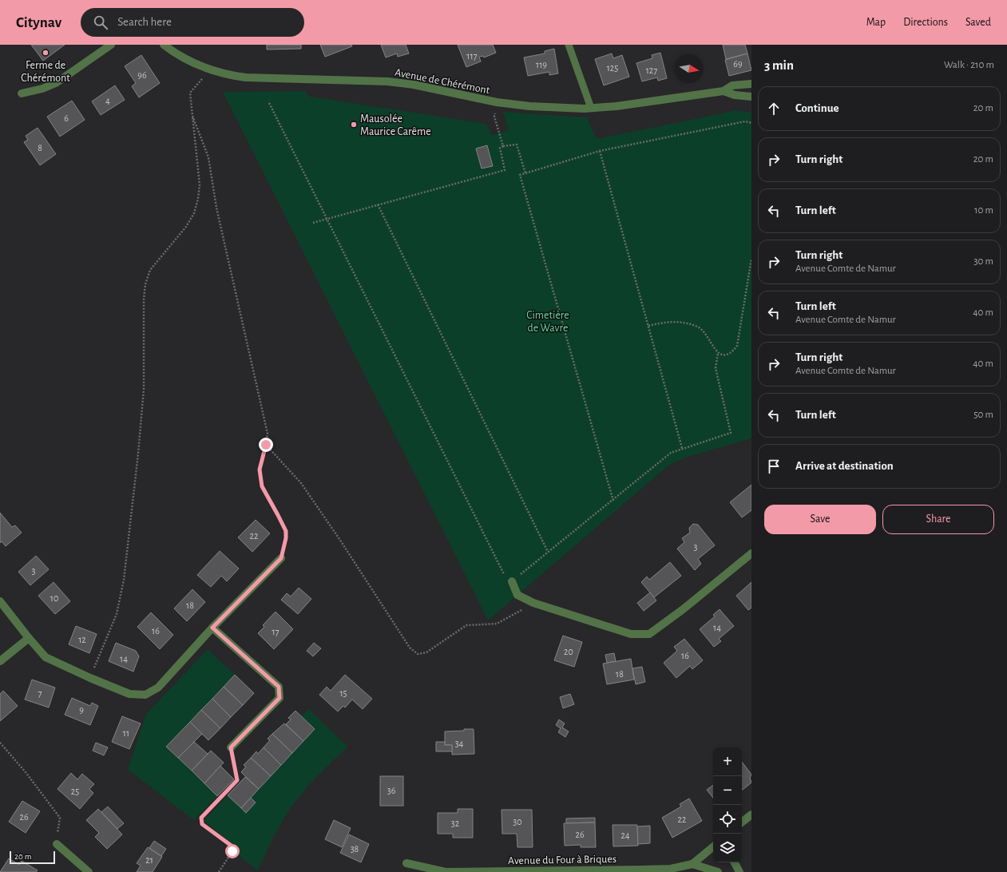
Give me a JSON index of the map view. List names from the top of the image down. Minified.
{"streets":{"street":["Avenue de Chérémont","Avenue du Four à Briques"]},"parks":["Cimetière de Wavre"],"places":["Ferme de Chérémont","Mausolée Maurice Carême"],"house_numbers":["117","69","119","125","127","96","4","6","8","22","3","3","10","18","14","16","17","12","20","16","14","18","7","15","9","11","34","36","25","26","22","30","32","26","24","38","21"],"scale_bar":"20 m","north":"right","page":{"header":"Citynav","search":"Search here","nav":["Map","Directions","Saved"],"heading":["3 min","Walk · 210 m"],"list":[["Continue","20 m"],["Turn right","20 m"],["Turn left","10 m"],["Turn right","Avenue Comte de Namur","30 m"],["Turn left","Avenue Comte de Namur","40 m"],["Turn right","Avenue Comte de Namur","40 m"],["Turn left","50 m"],"Arrive at destination"],"buttons":["Save","Share"],"map_buttons":["+","−"],"scale":"20 m"}}
